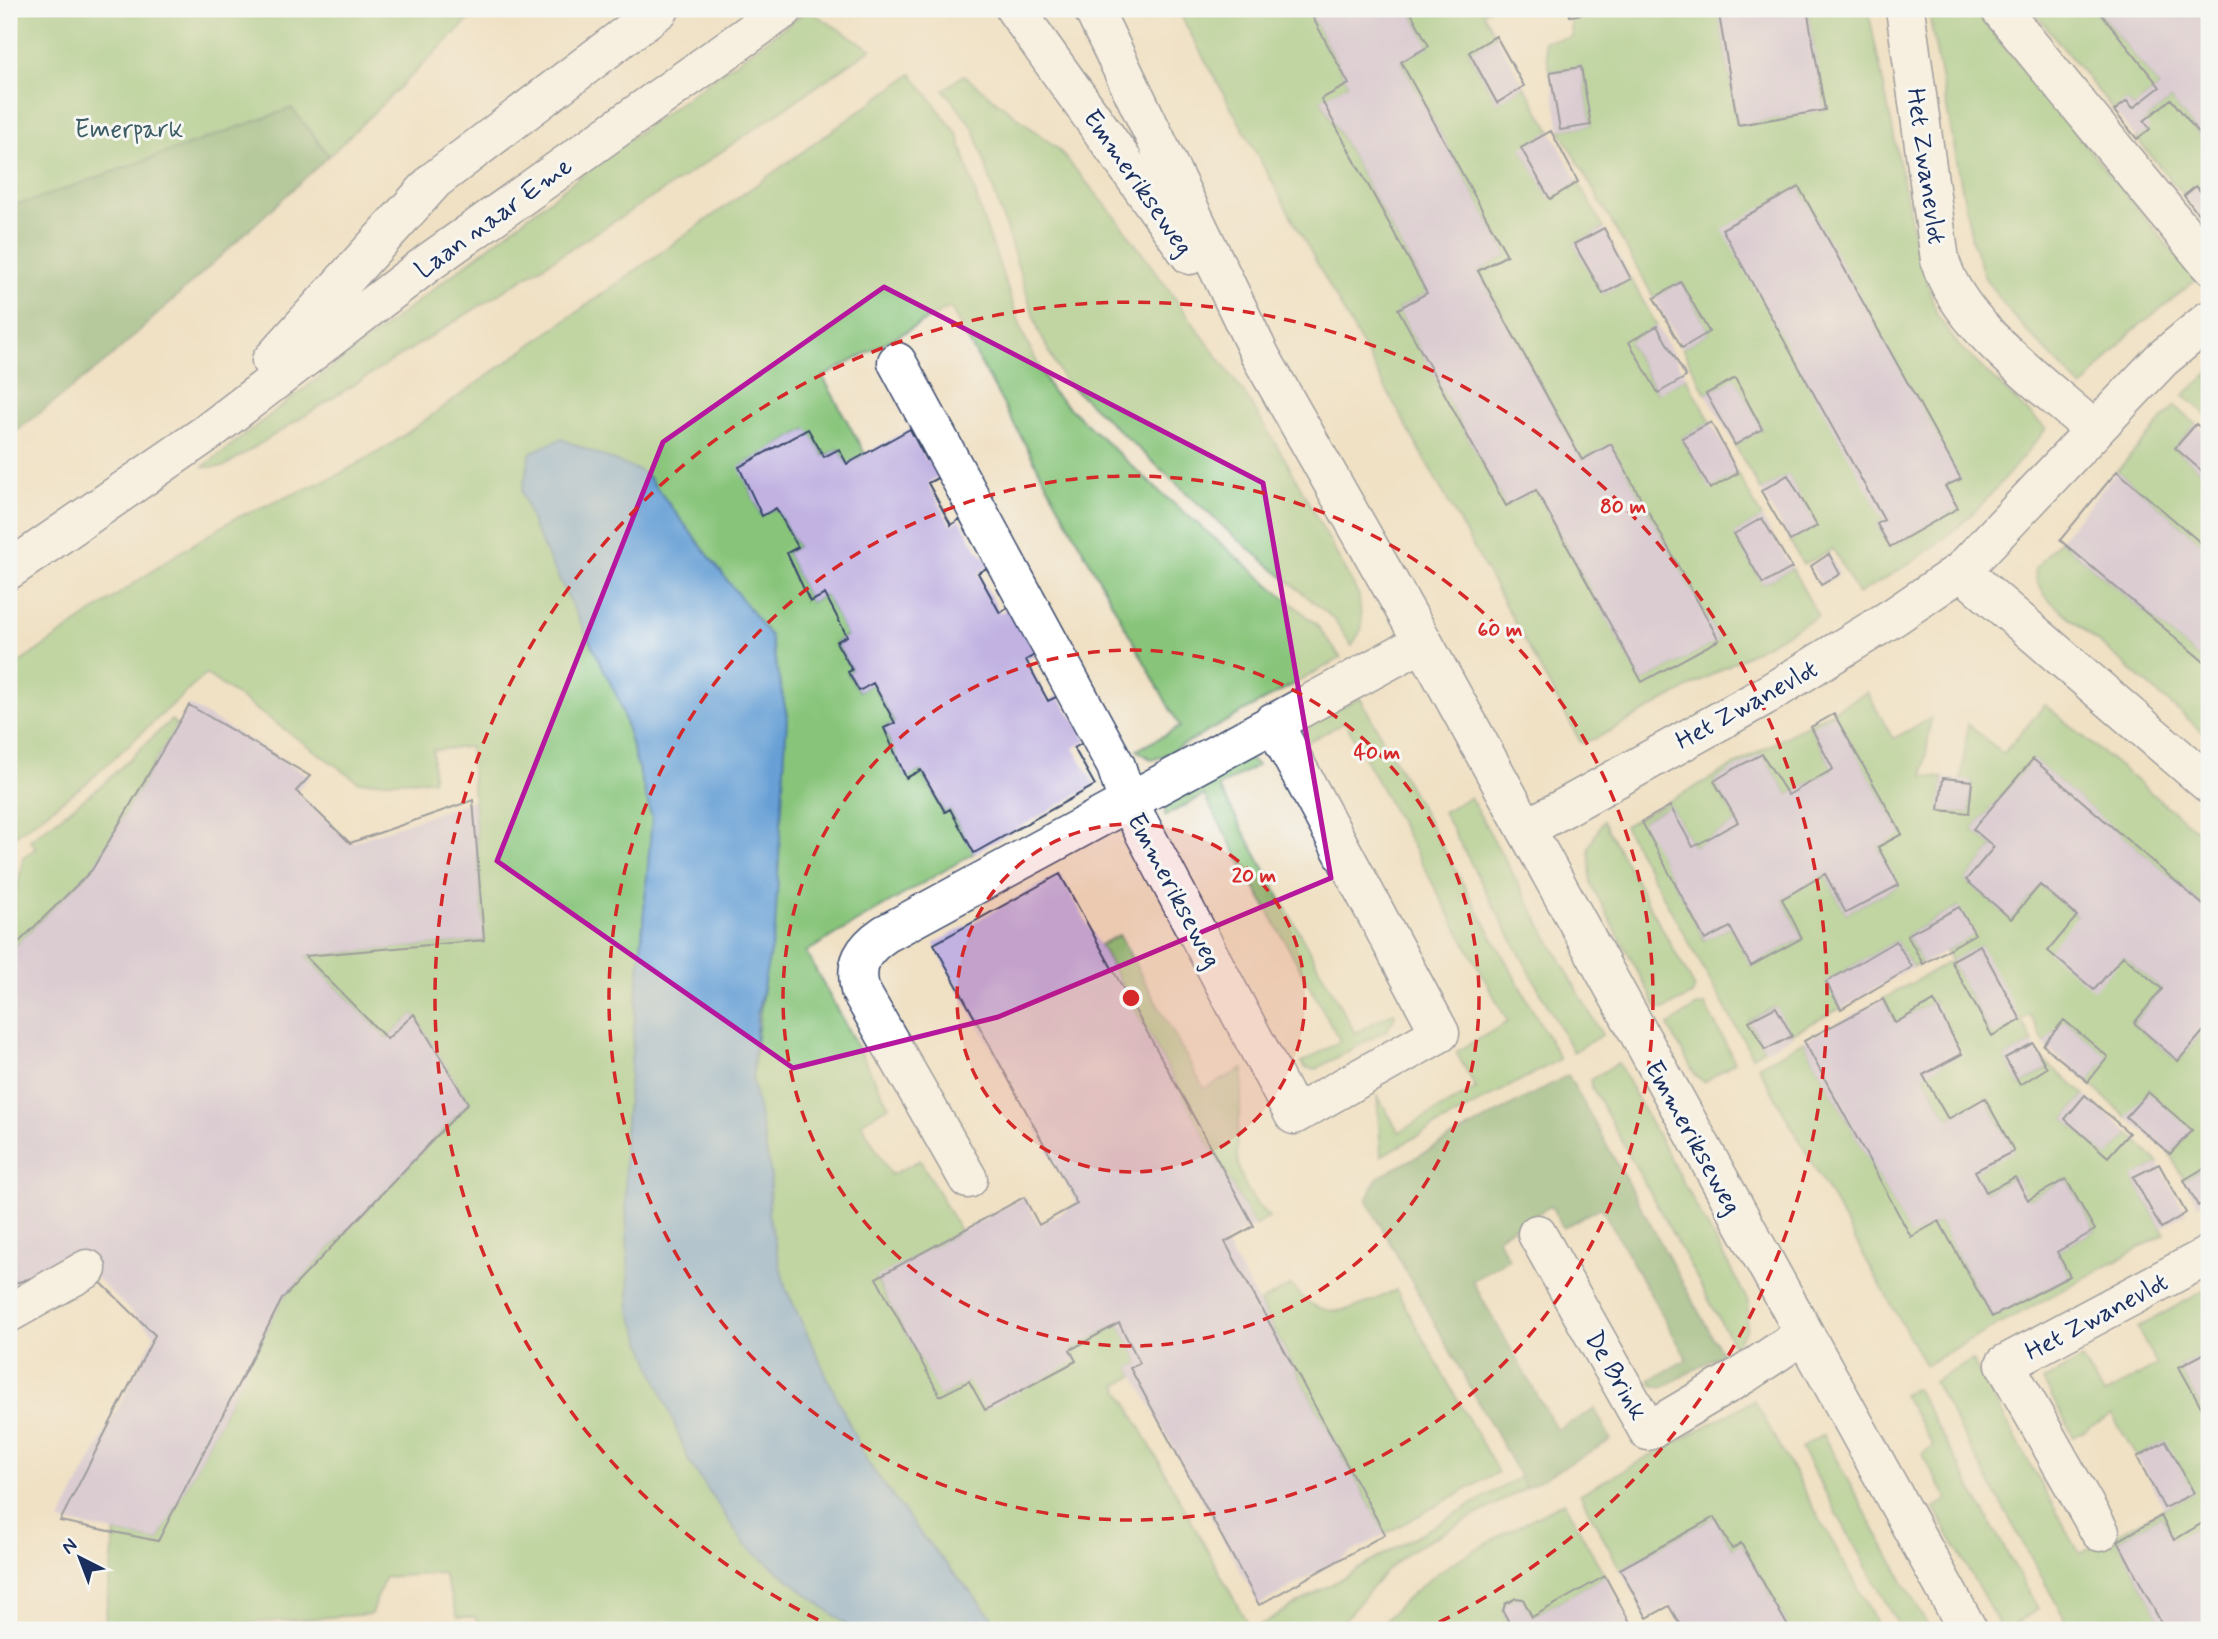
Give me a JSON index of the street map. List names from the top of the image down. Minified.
{"streets":{"street":["Het Zwanevlot","Emmerikseweg","Laan naar Eme","De Brink"]},"crossings":[["Het Zwanevlot","Emmerikseweg"],["Emmerikseweg","De Brink"]],"parks":["Emerpark"],"north":"top left","rings":["80 m","60 m","40 m","20 m"]}
